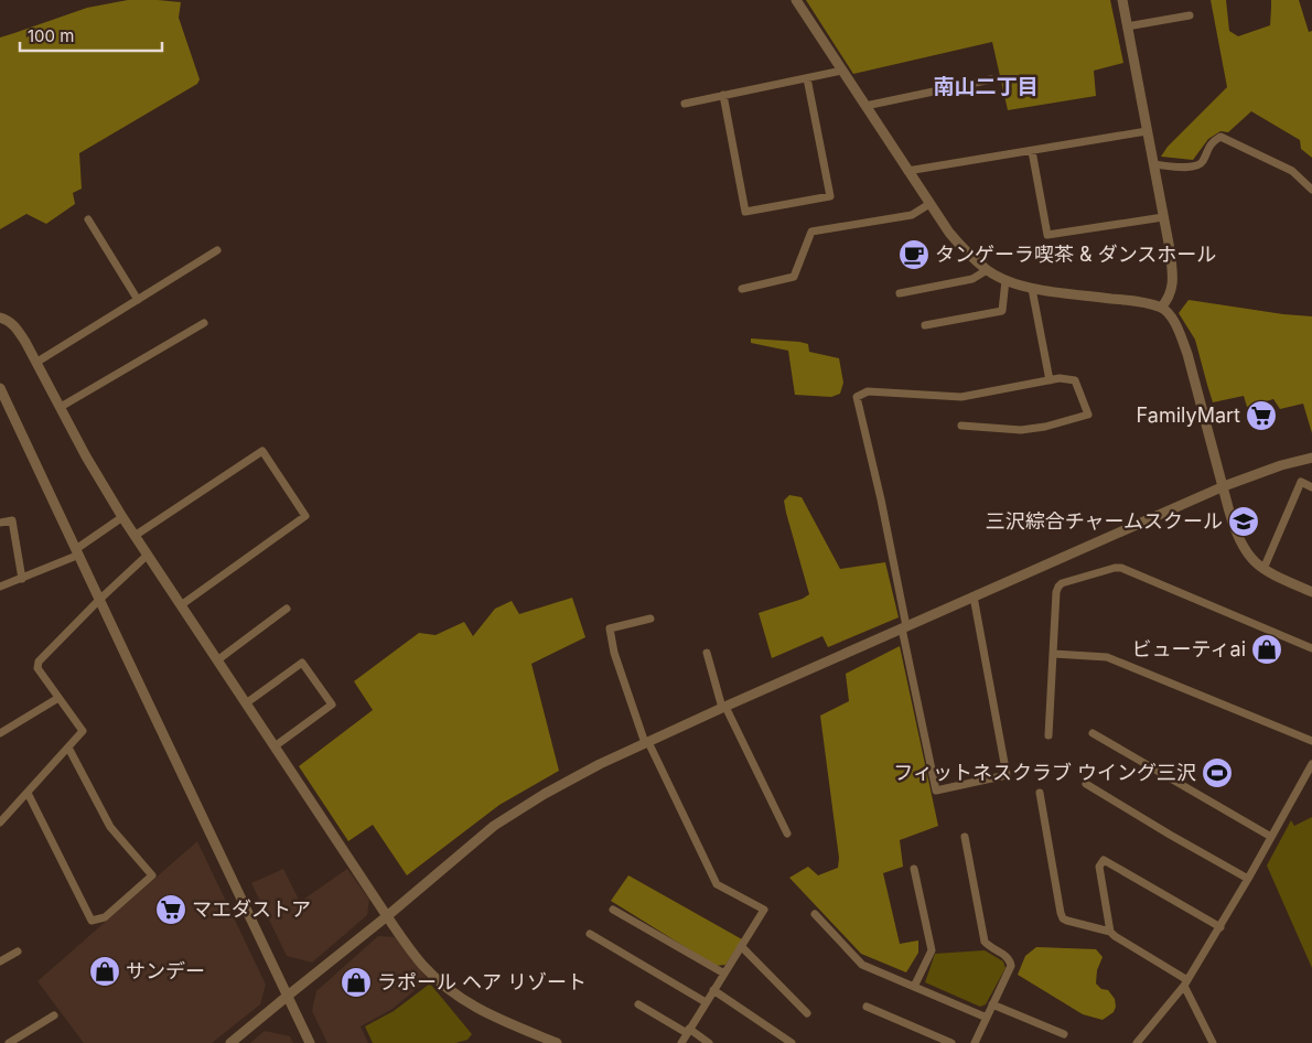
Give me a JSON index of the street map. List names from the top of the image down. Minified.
{"districts":["南山二丁目"],"places":{"cafe":["タンゲーラ喫茶 & ダンスホール"],"supermarket":["FamilyMart","マエダストア"],"school or university":["三沢綜合チャームスクール"],"shop":["ビューティai","サンデー","ラポール ヘア リゾート"],"sports":["フィットネスクラブ ウイング三沢"]},"scale_bar":"100 m"}
